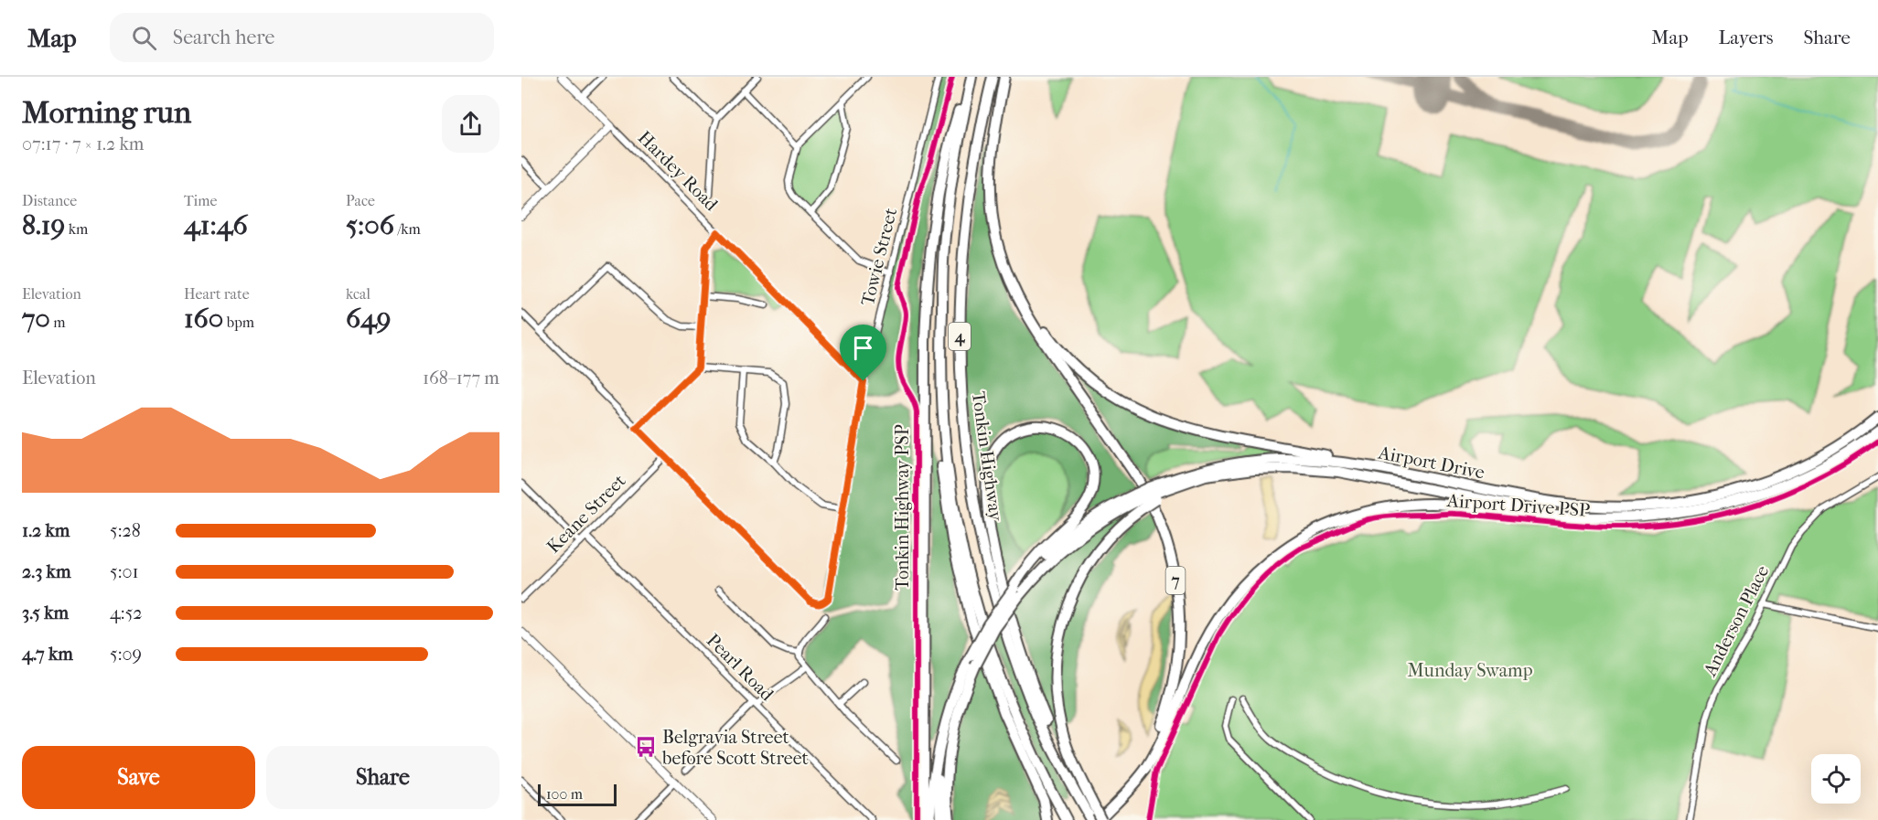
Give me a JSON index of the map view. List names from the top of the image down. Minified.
{"streets":{"highway":["4","Tonkin Highway","Airport Drive","7"],"street":["Hardey Road","Towie Street","Keane Street","Anderson Place","Pearl Road"],"cycle path":["Airport Drive PSP","Tonkin Highway PSP"]},"crossings":[["Hardey Road","Towie Street"],["Towie Street","Keane Street"],["Tonkin Highway","7"],["Keane Street","Pearl Road"]],"parks":["Munday Swamp"],"places":{"bus stop":["Belgravia Street before Scott Street"]},"scale_bar":"100 m","page":{"header":"Map","search":"Search here","nav":["Map","Layers","Share"],"heading":["Morning run","07:17 · 7 × 1.2 km"],"stats":[["Distance","8.19 km"],["Time","41:46"],["Pace","5:06 /km"],["Elevation","70 m"],["Heart rate","160 bpm"],["kcal","649"]],"chart":["Elevation","168–177 m"],"list":[{"name":"1.2 km","note":"5:28"},{"name":"2.3 km","note":"5:01"},{"name":"3.5 km","note":"4:52"},{"name":"4.7 km","note":"5:09"}],"buttons":["Save","Share"],"scale":"100 m"}}
